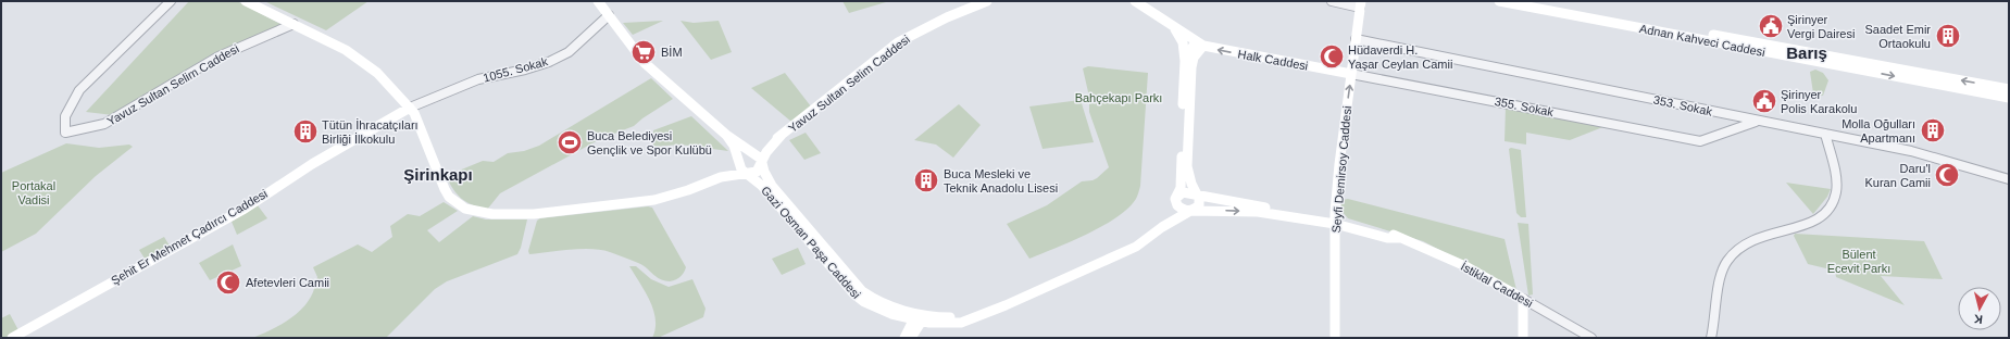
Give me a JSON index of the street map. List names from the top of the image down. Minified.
{"streets":{"main road":["Adnan Kahveci Caddesi","Halk Caddesi","Yavuz Sultan Selim Caddesi","Seyfi Demirsoy Caddesi","Şehit Er Mehmet Çadırcı Caddesi","Gazi Osman Paşa Caddesi","İstiklal Caddesi"],"street":["1055. Sokak","353. Sokak","355. Sokak"]},"crossings":[["Halk Caddesi","355. Sokak"],["Halk Caddesi","Seyfi Demirsoy Caddesi"],["1055. Sokak","Şehit Er Mehmet Çadırcı Caddesi"],["Yavuz Sultan Selim Caddesi","Gazi Osman Paşa Caddesi"],["353. Sokak","355. Sokak"],["353. Sokak","Seyfi Demirsoy Caddesi"],["355. Sokak","Seyfi Demirsoy Caddesi"],["Seyfi Demirsoy Caddesi","İstiklal Caddesi"],["Gazi Osman Paşa Caddesi","İstiklal Caddesi"]],"one_way":["Halk Caddesi","Seyfi Demirsoy Caddesi"],"districts":["Barış","Şirinkapı"],"parks":["Bahçekapı Parkı","Portakal Vadisi","Bülent Ecevit Parkı"],"places":{"public building":["Şirinyer Vergi Dairesi","Şirinyer Polis Karakolu"],"building":["Saadet Emir Ortaokulu","Molla Oğulları Apartmanı","Tütün İhracatçıları Birliği İlkokulu","Buca Mesleki ve Teknik Anadolu Lisesi"],"supermarket":["BİM"],"mosque":["Hüdaverdi H. Yaşar Ceylan Camii","Daru'l Kuran Camii","Afetevleri Camii"],"sports":["Buca Belediyesi Gençlik ve Spor Kulübü"]},"north":"bottom"}
